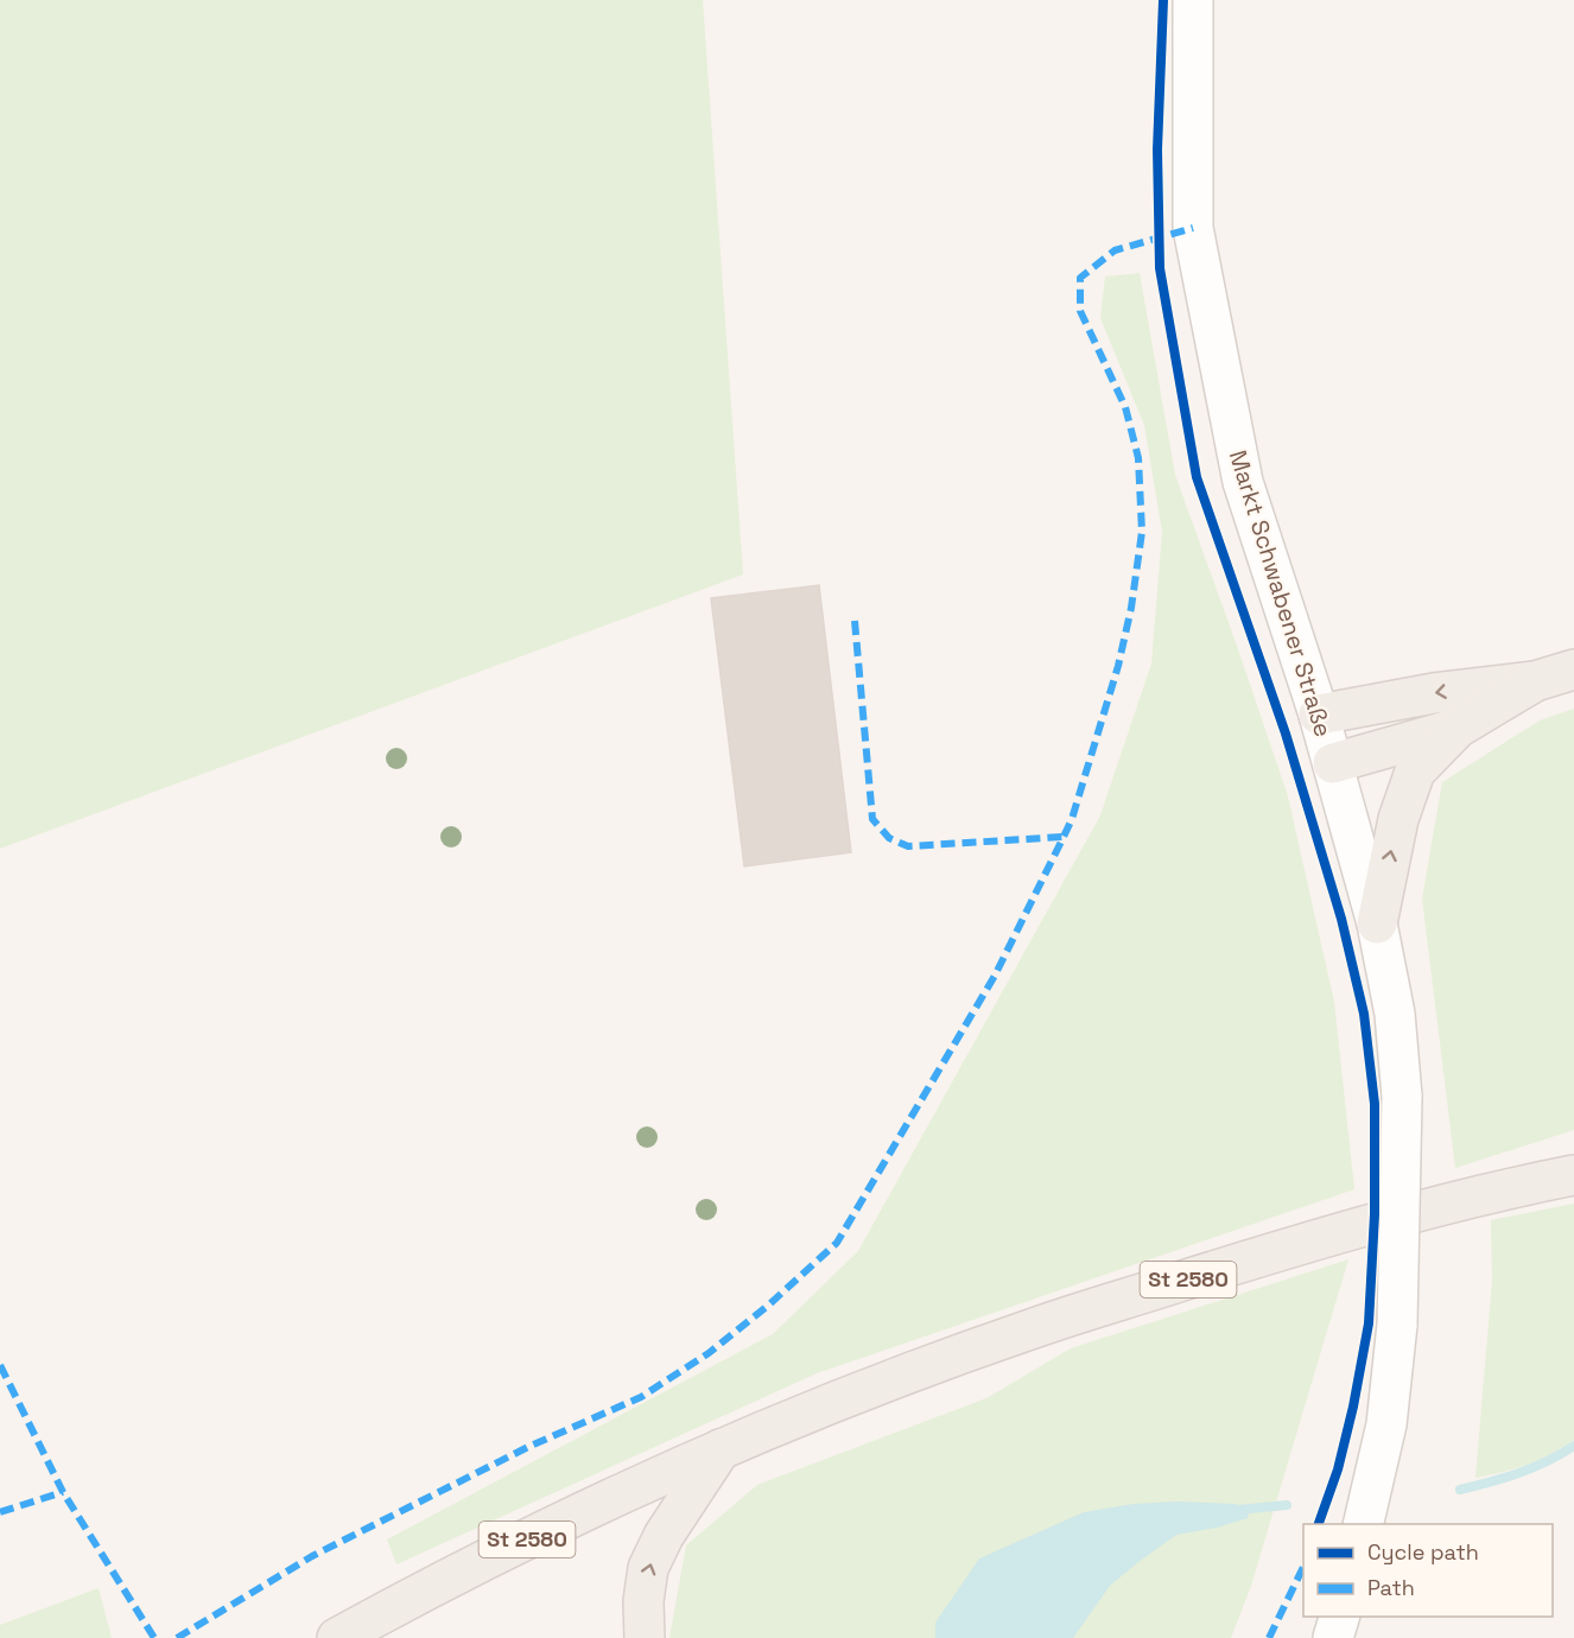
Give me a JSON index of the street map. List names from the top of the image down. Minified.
{"streets":{"highway":["St 2580"],"main road":["Markt Schwabener Straße"]},"legend":["Cycle path","Path"]}
